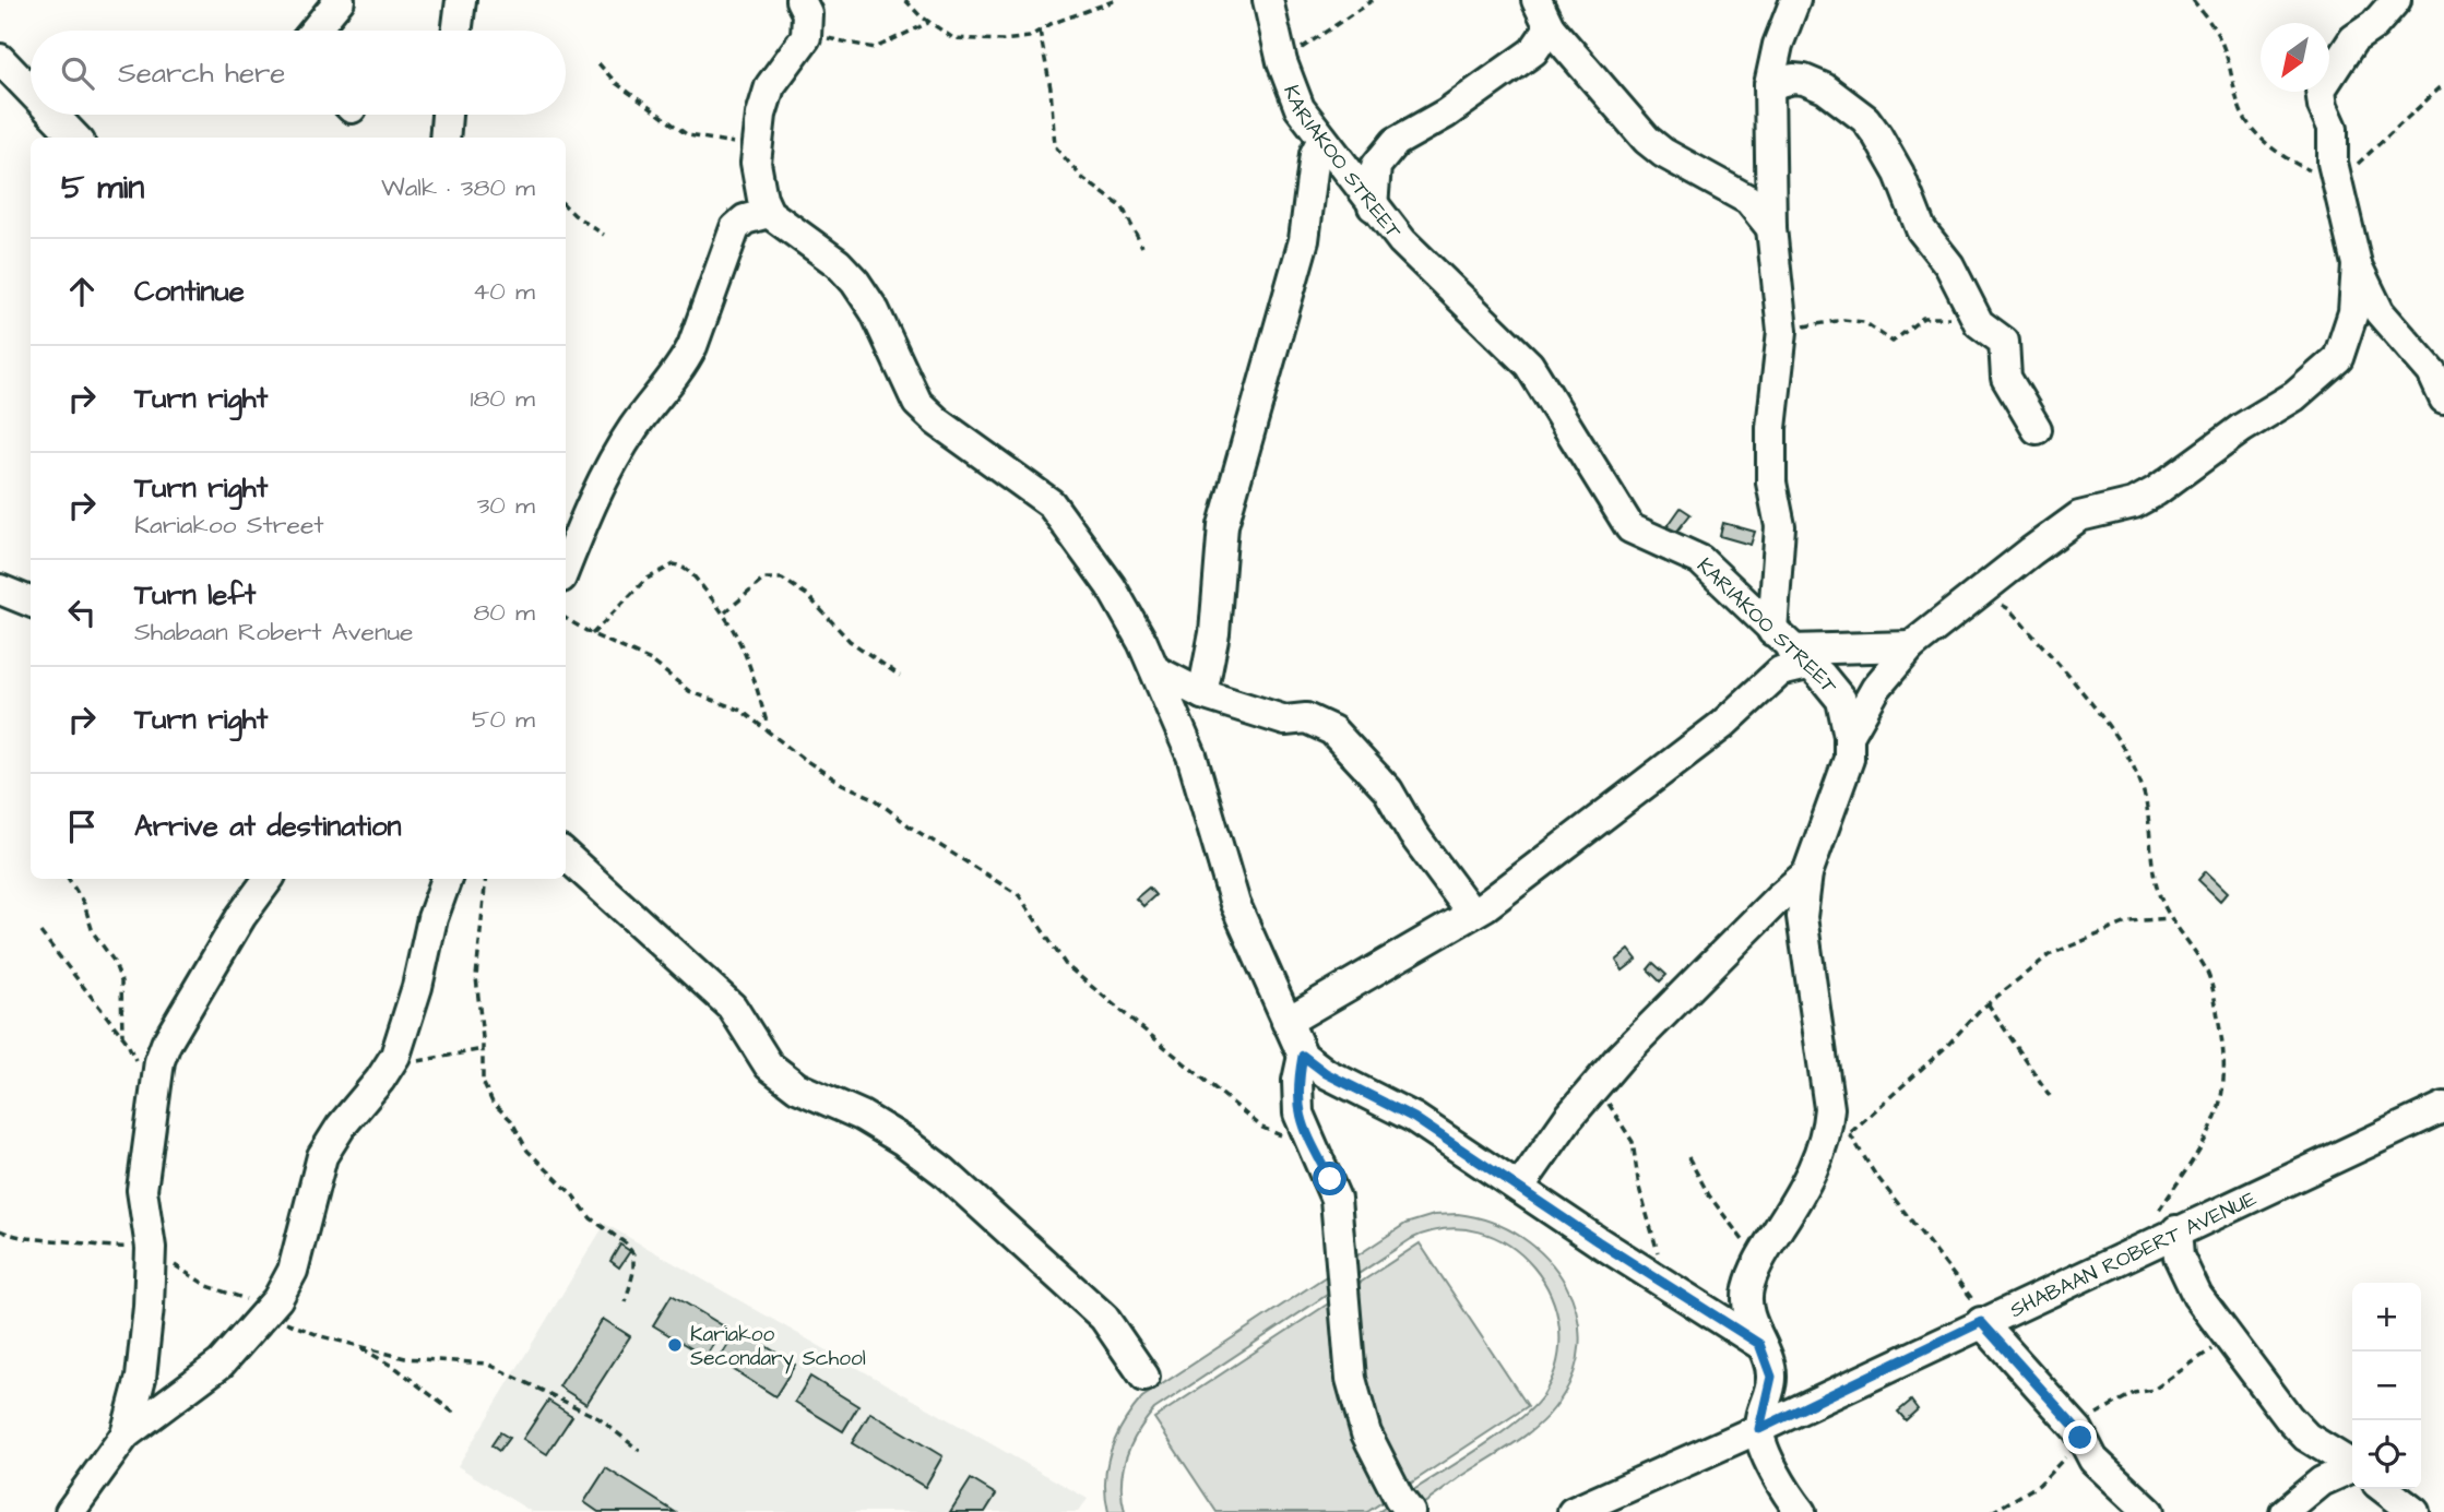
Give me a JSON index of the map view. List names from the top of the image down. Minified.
{"streets":{"street":["KARIAKOO STREET","SHABAAN ROBERT AVENUE"]},"crossings":[["KARIAKOO STREET","SHABAAN ROBERT AVENUE"]],"places":["Kariakoo Secondary School"],"north":"bottom left","page":{"search":"Search here","heading":["5 min","Walk · 380 m"],"list":[["Continue","40 m"],["Turn right","180 m"],["Turn right","Kariakoo Street","30 m"],["Turn left","Shabaan Robert Avenue","80 m"],["Turn right","50 m"],"Arrive at destination"],"map_buttons":["+","−"]}}
